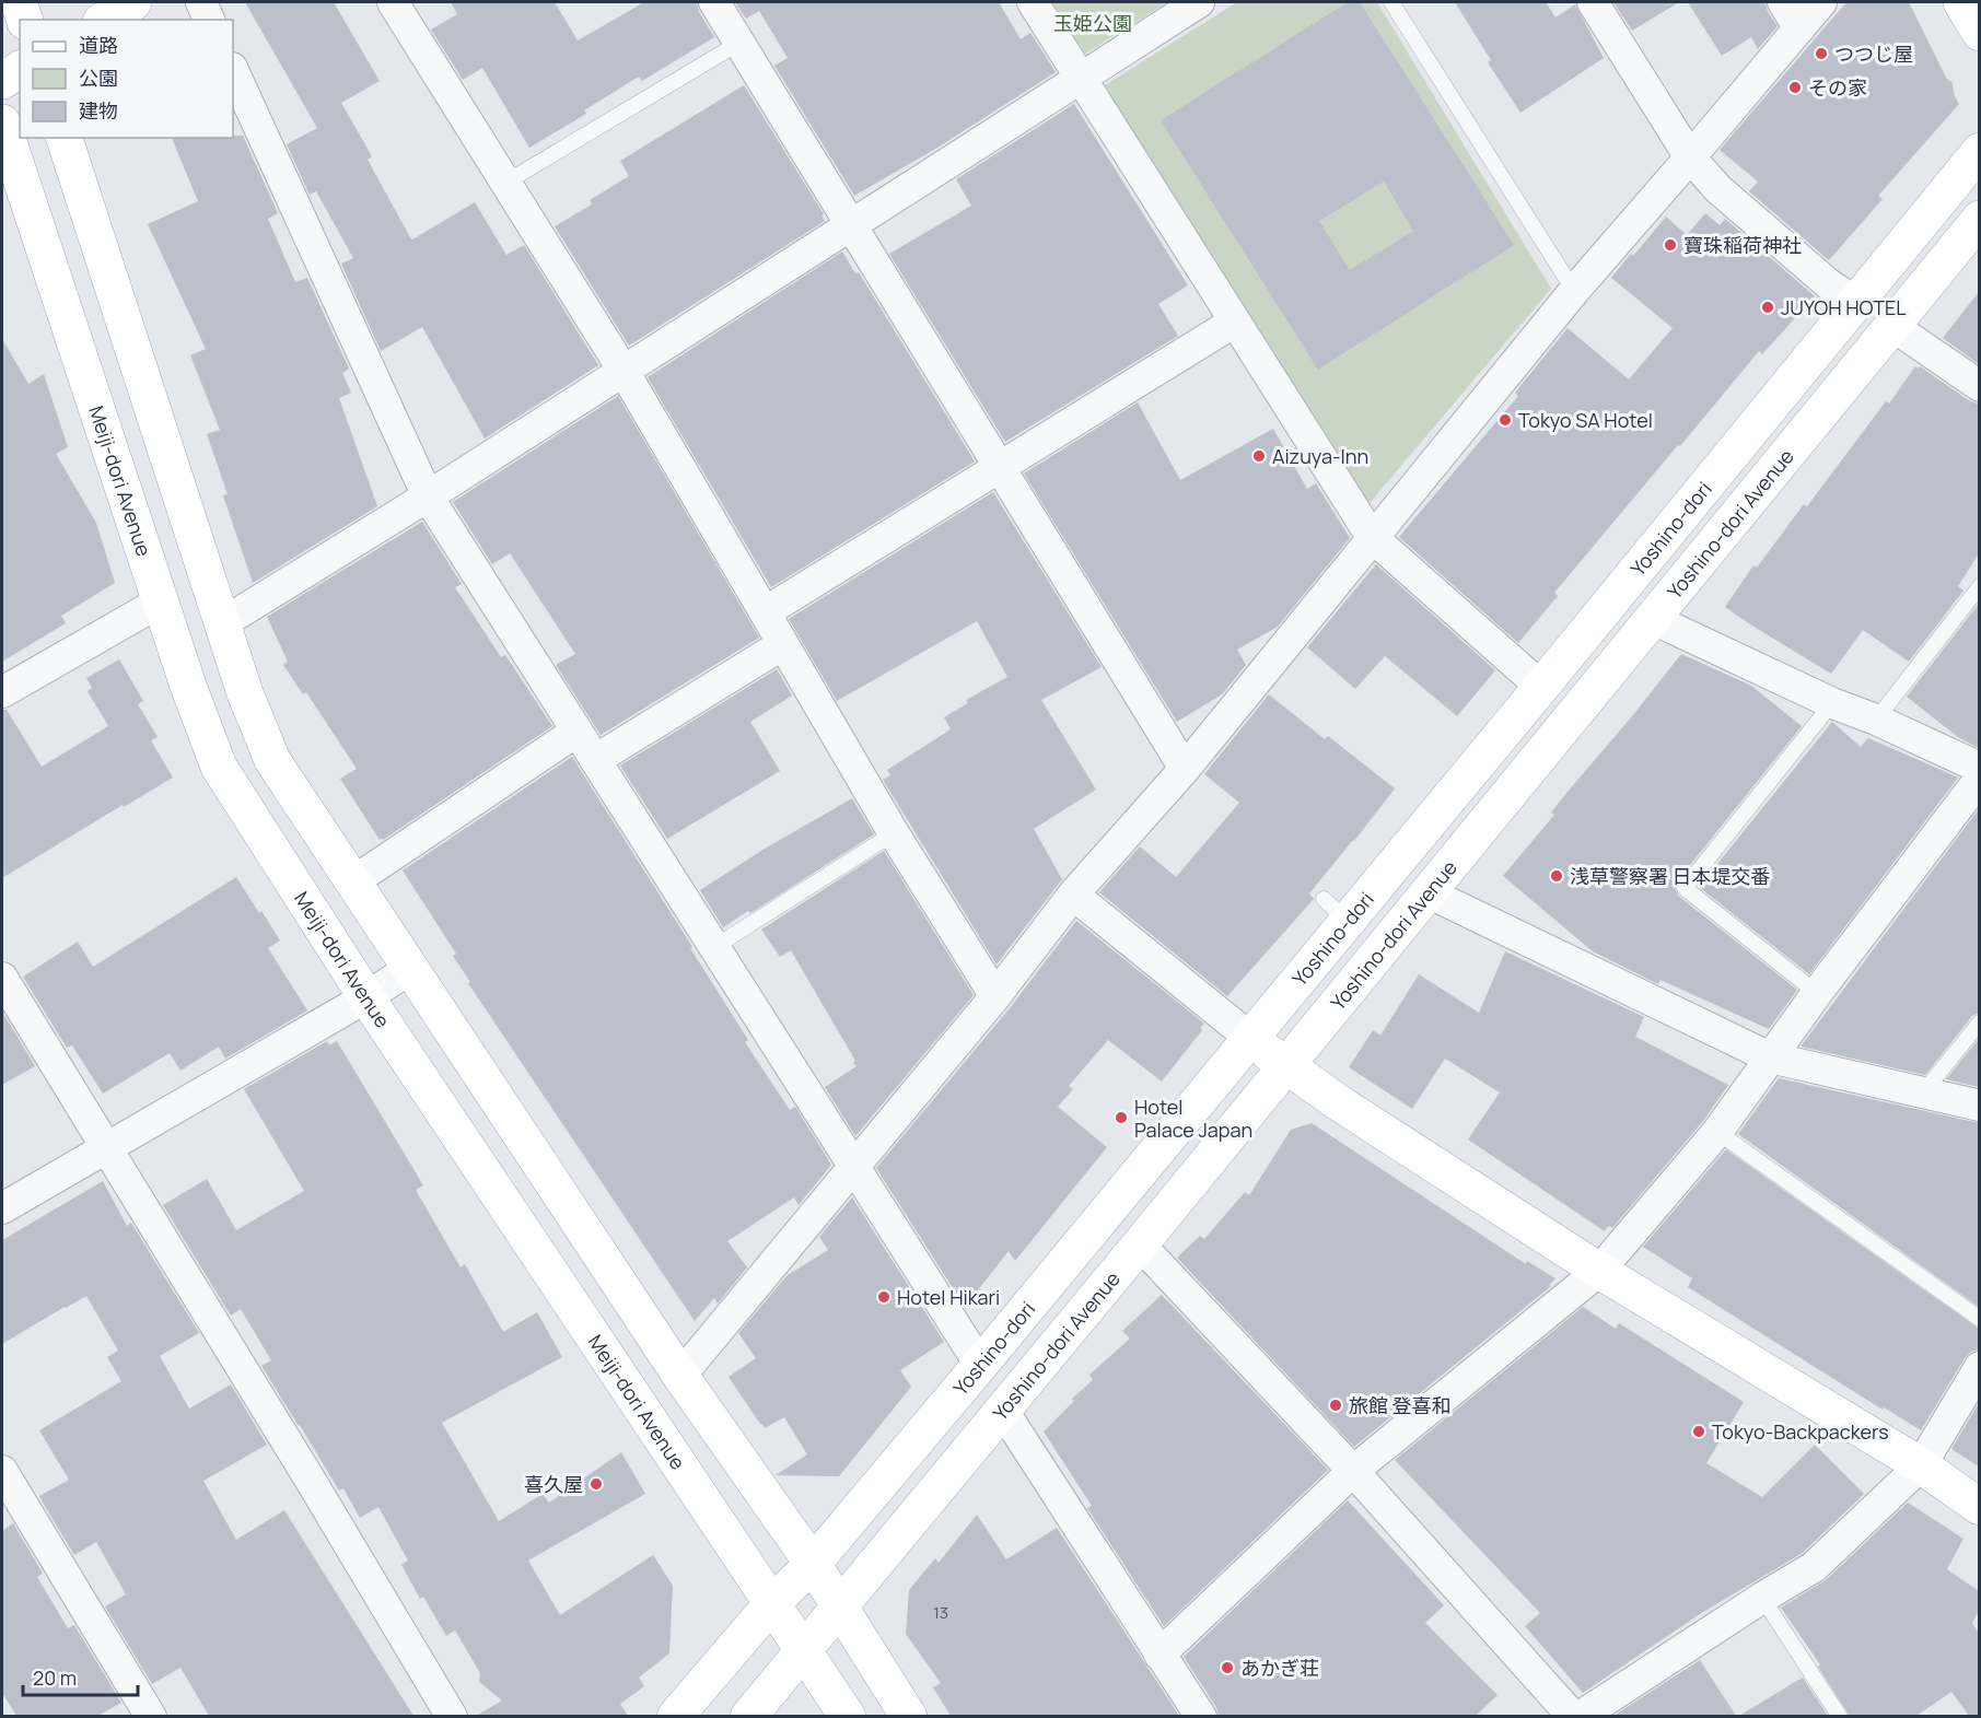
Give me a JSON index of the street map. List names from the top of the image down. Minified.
{"streets":{"main road":["Meiji-dori Avenue","Yoshino-dori Avenue","Yoshino-dori"]},"crossings":[["Meiji-dori Avenue","Yoshino-dori Avenue"],["Meiji-dori Avenue","Yoshino-dori"]],"parks":["玉姫公園"],"places":["つつじ屋","その家","寶珠稲荷神社","JUYOH HOTEL","Tokyo SA Hotel","Aizuya-Inn","浅草警察署 日本堤交番","Hotel Palace Japan","Hotel Hikari","旅館 登喜和","Tokyo-Backpackers","喜久屋","あかぎ荘"],"house_numbers":["13"],"legend":["道路","公園","建物"],"scale_bar":"20 m"}
